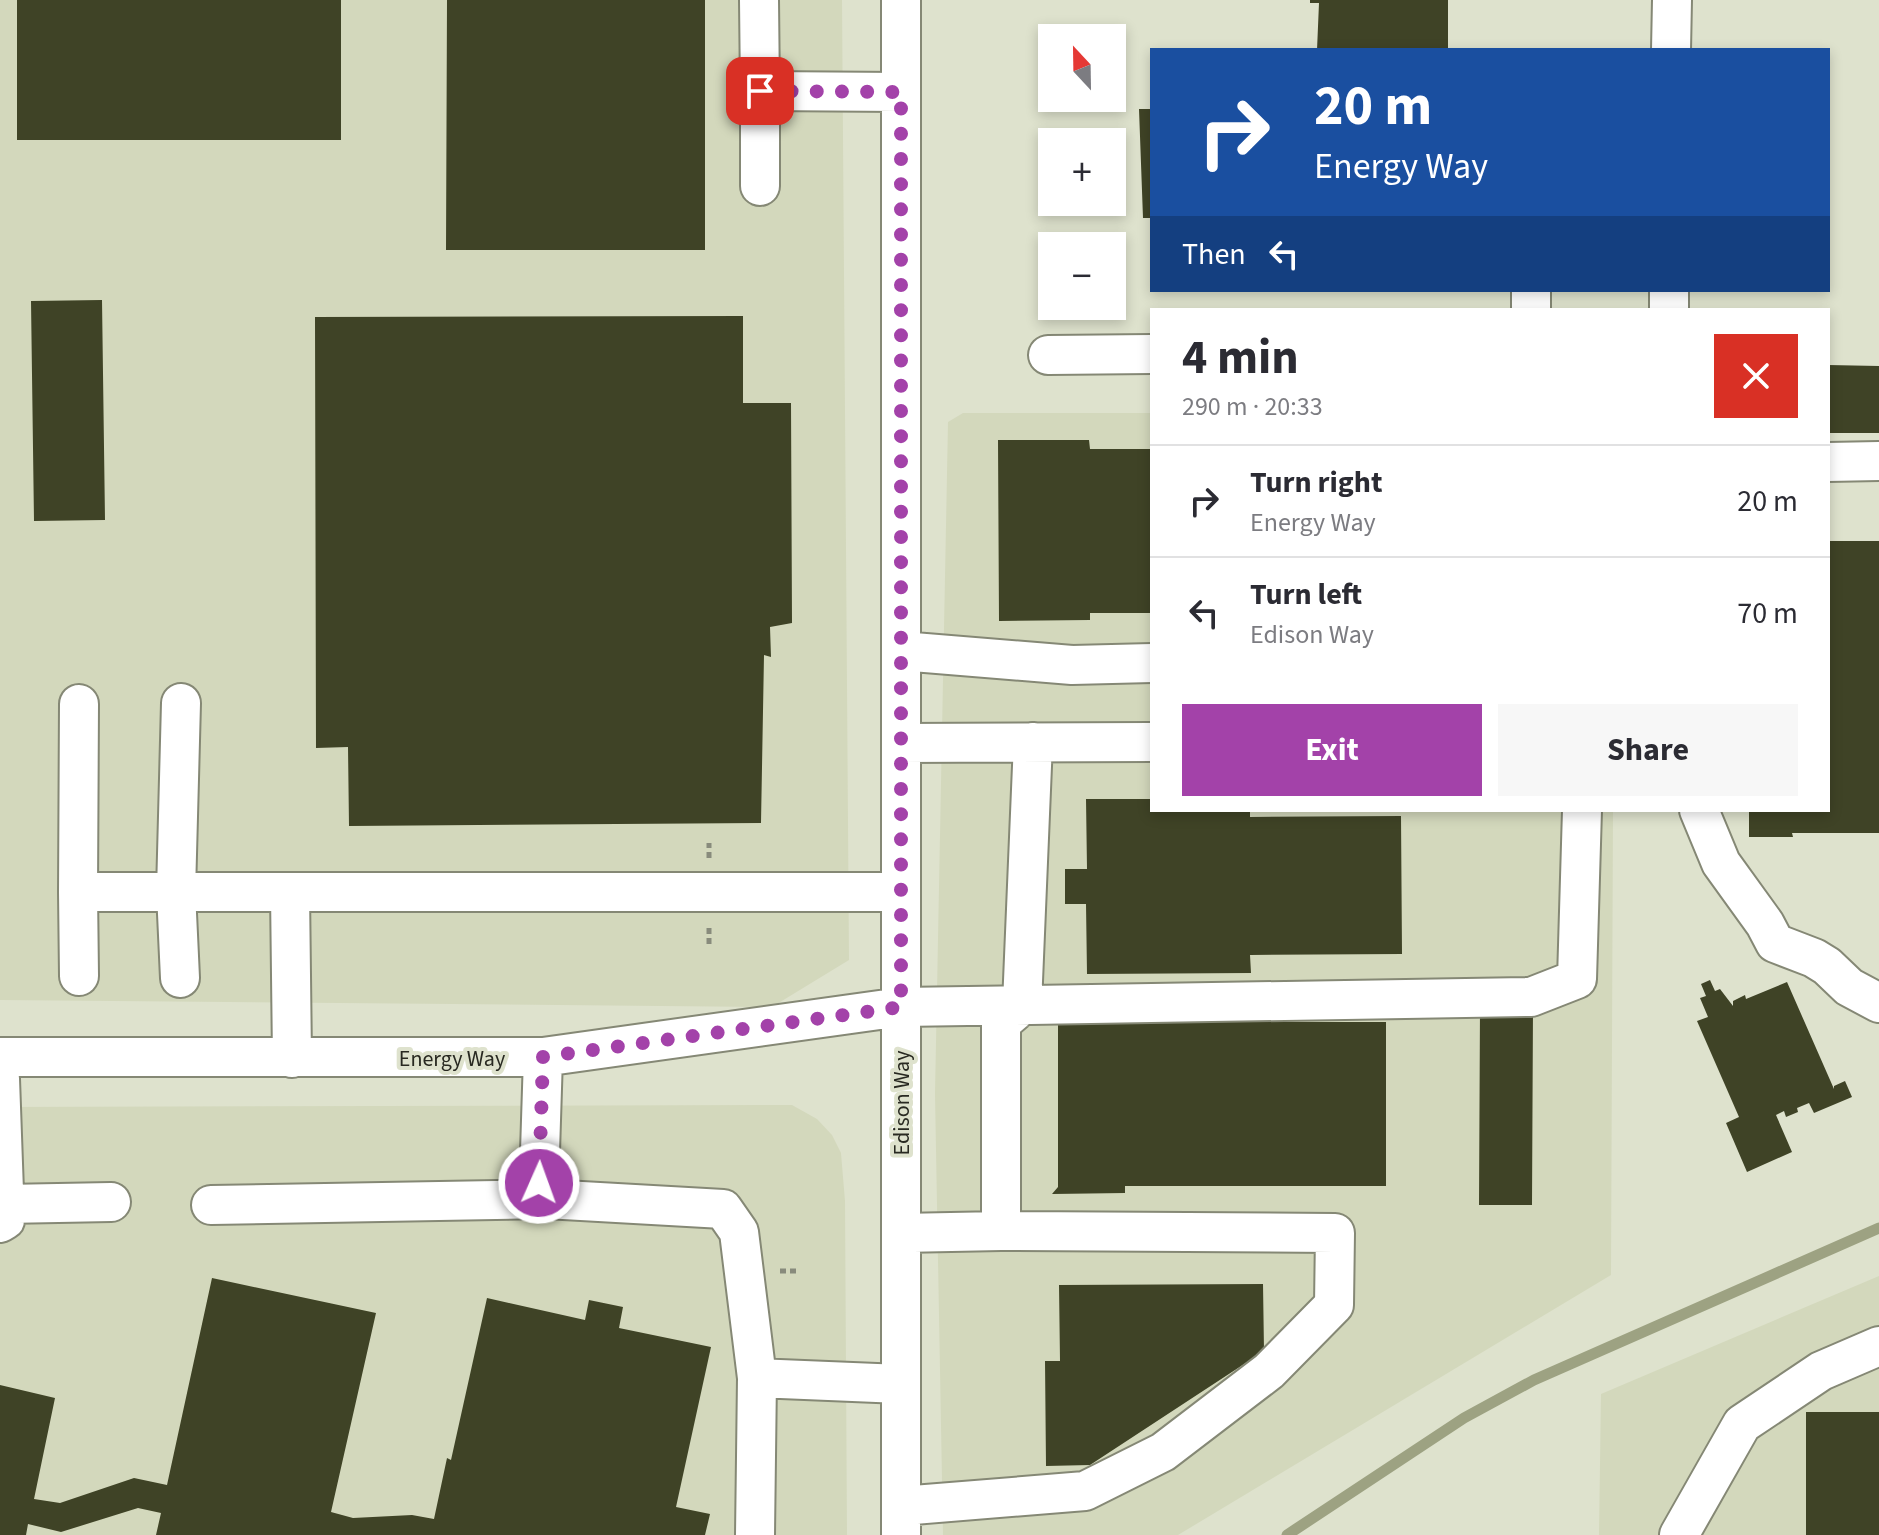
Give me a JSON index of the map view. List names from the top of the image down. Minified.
{"streets":{"street":["Energy Way","Edison Way"]},"crossings":[["Energy Way","Edison Way"]],"north":"top","page":{"map_buttons":["+","−"],"turn":["20 m","Energy Way"],"then":"Then","heading":["4 min","290 m · 20:33"],"list":[{"name":"Turn right","note":"Energy Way","value":"20 m"},{"name":"Turn left","note":"Edison Way","value":"70 m"}],"buttons":["Exit","Share"]}}
